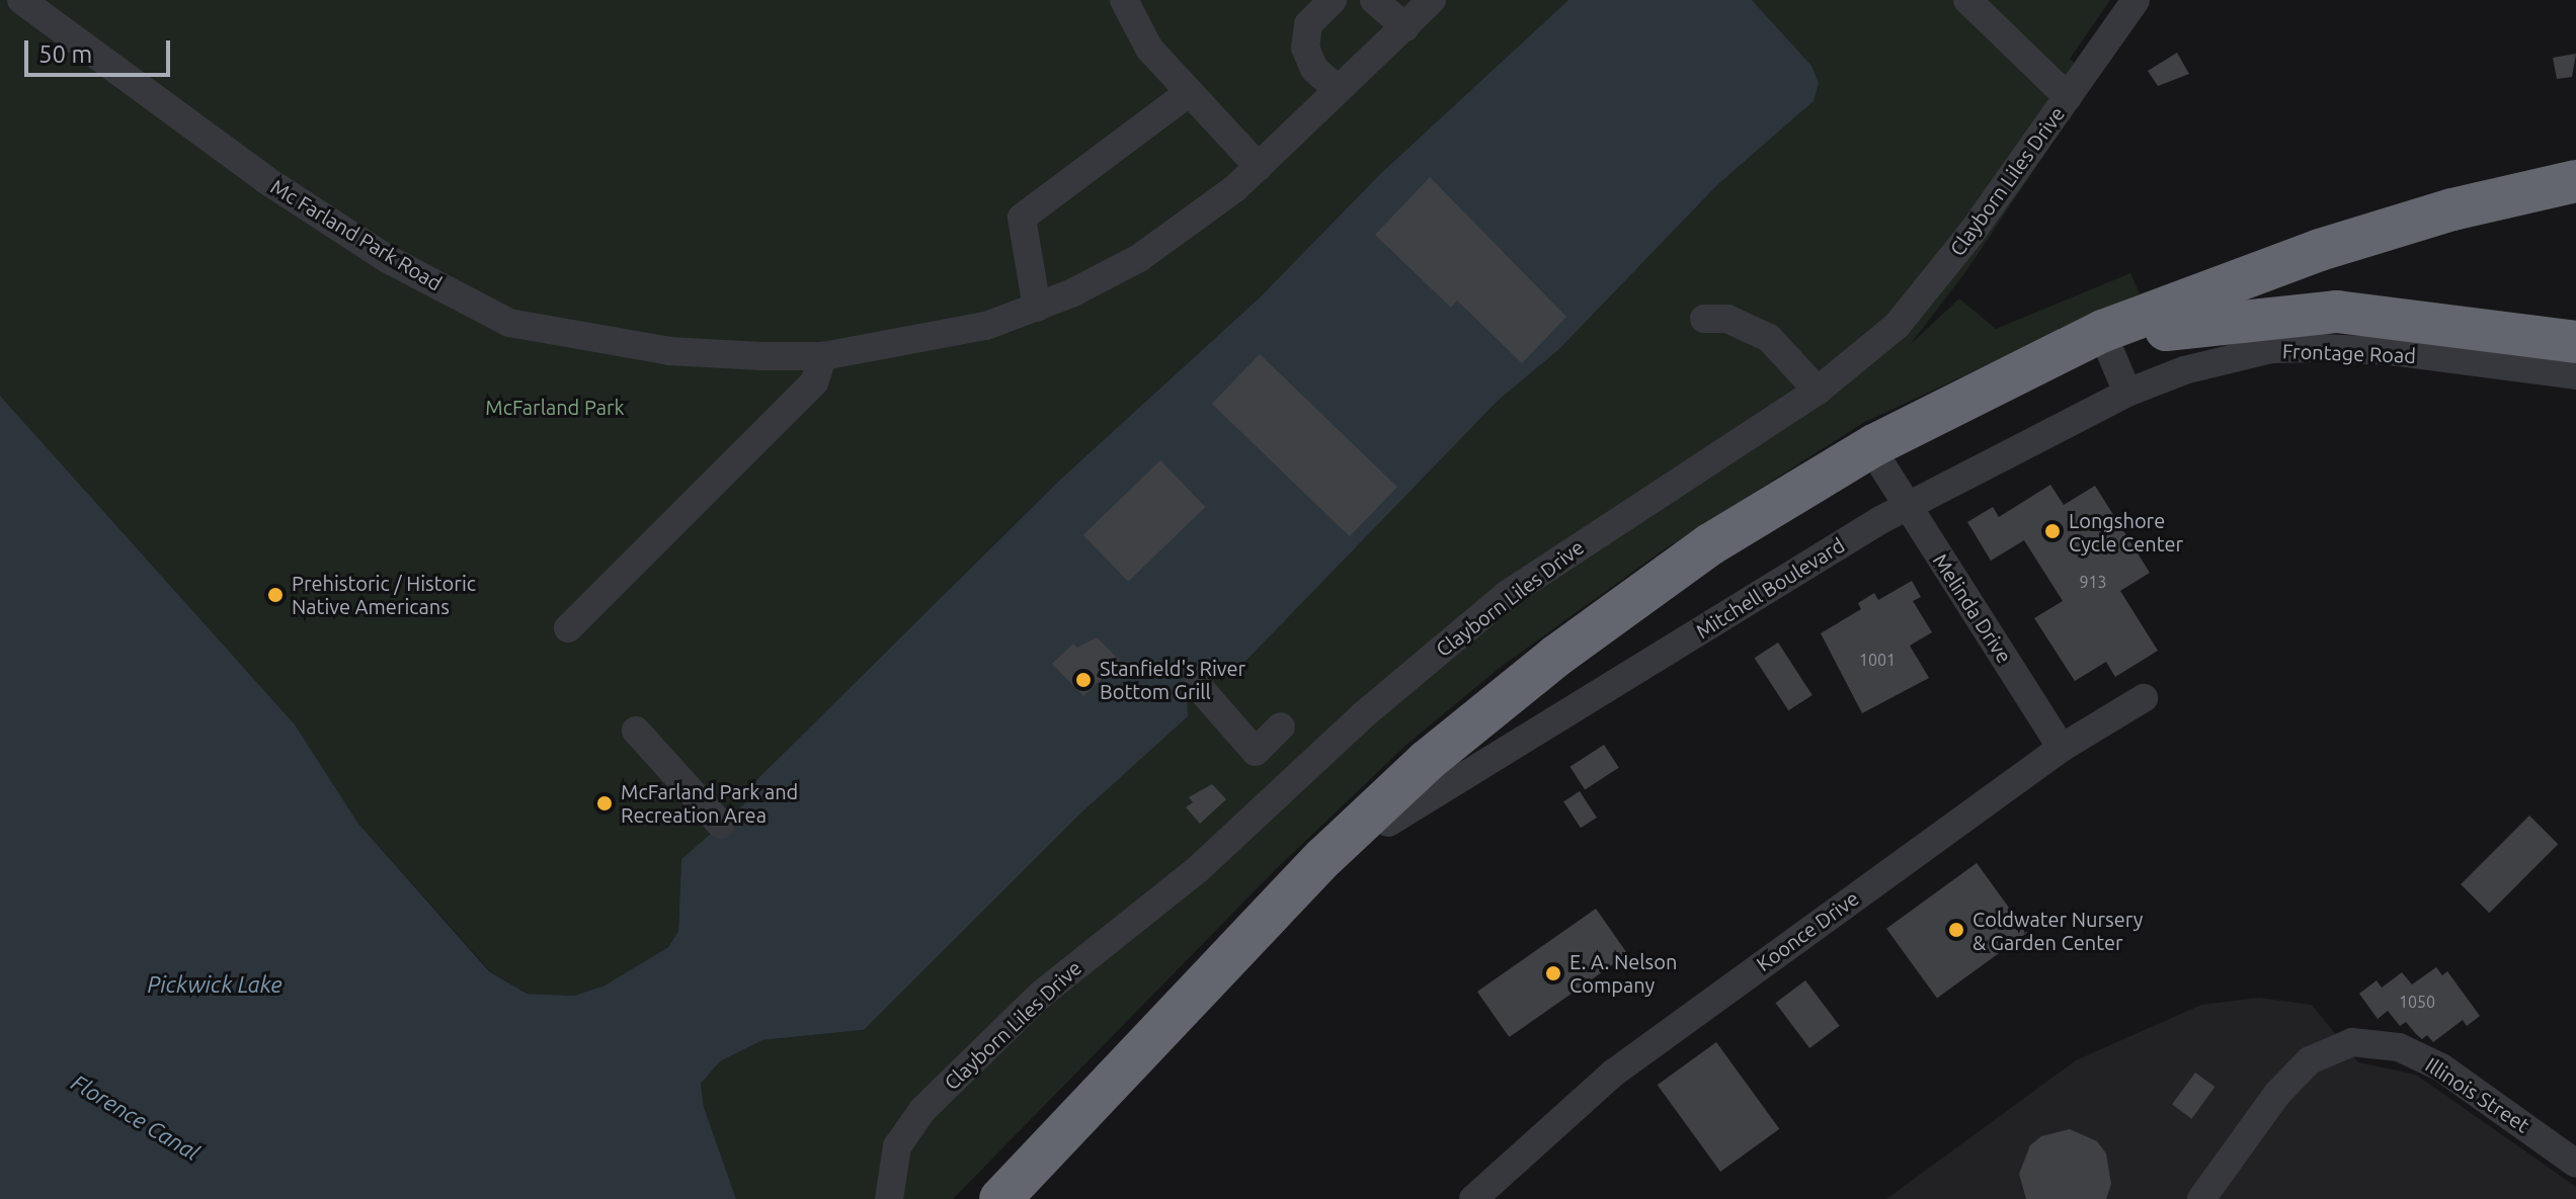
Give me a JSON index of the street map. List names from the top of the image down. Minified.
{"streets":{"street":["Clayborn Liles Drive","Mc Farland Park Road","Frontage Road","Mitchell Boulevard","Melinda Drive","Koonce Drive","Illinois Street"]},"crossings":[["Frontage Road","Mitchell Boulevard"],["Mitchell Boulevard","Melinda Drive"],["Melinda Drive","Koonce Drive"]],"water":["Pickwick Lake","Florence Canal"],"parks":["McFarland Park"],"places":["Longshore Cycle Center","Prehistoric / Historic Native Americans","Stanfield's River Bottom Grill","McFarland Park and Recreation Area","Coldwater Nursery & Garden Center","E. A. Nelson Company"],"house_numbers":["913","1001","1050"],"scale_bar":"50 m"}
